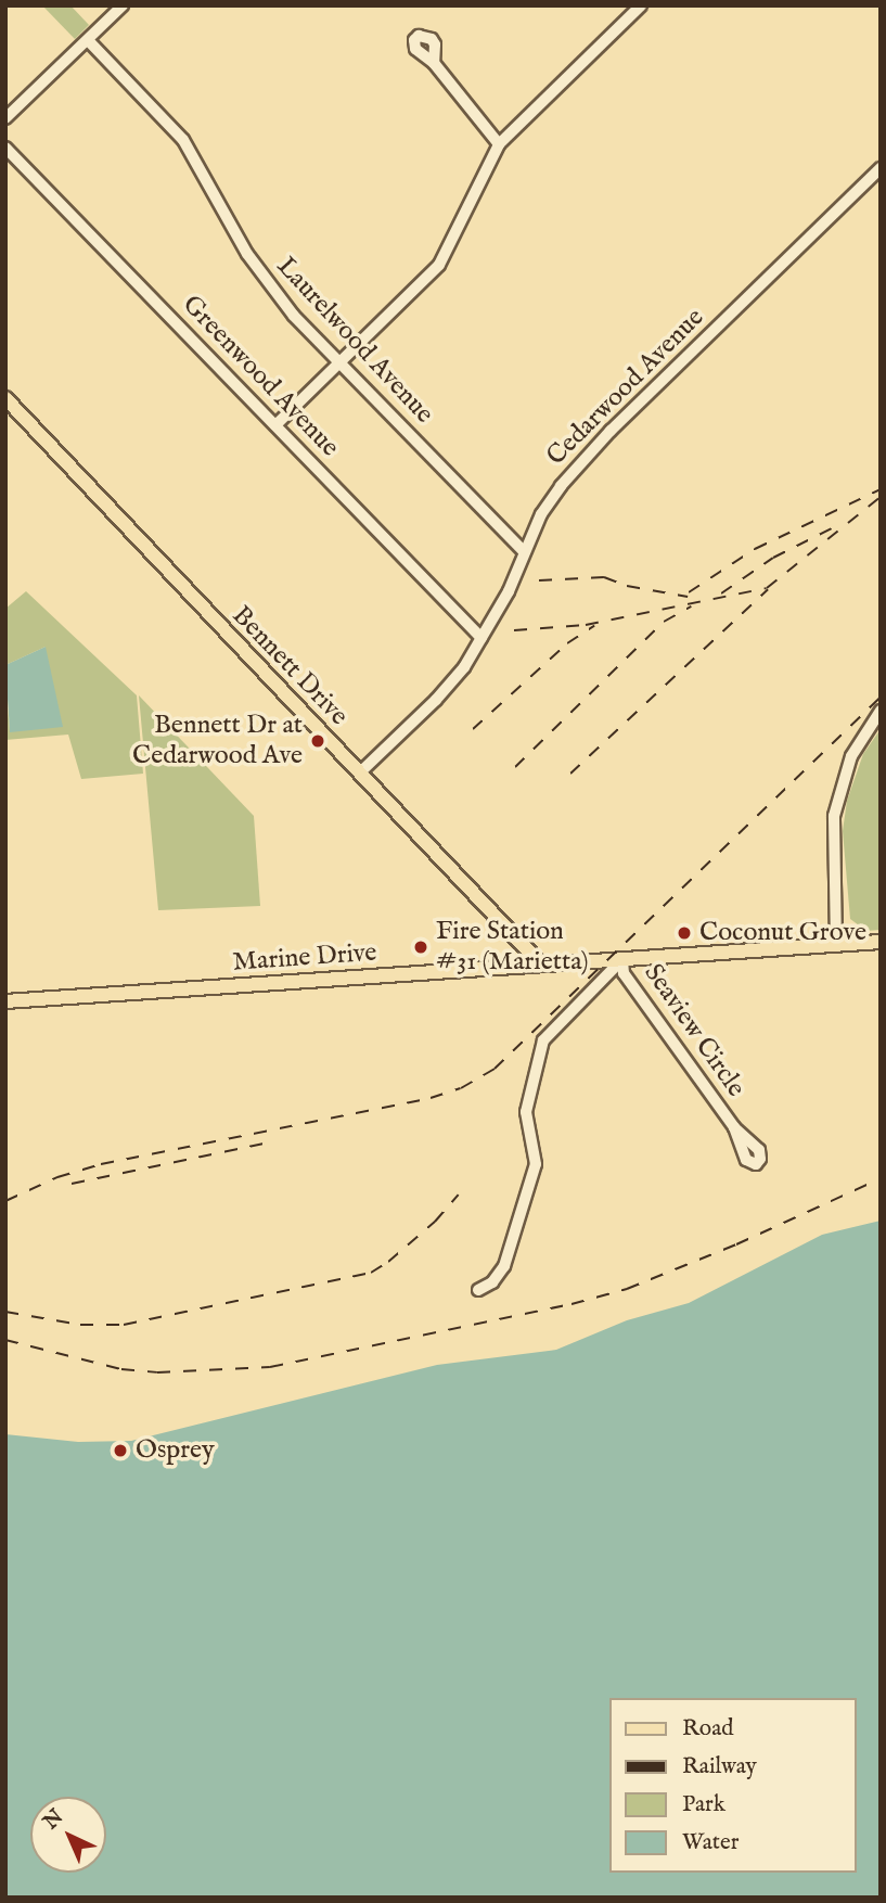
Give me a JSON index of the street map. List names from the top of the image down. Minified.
{"streets":{"main road":["Bennett Drive","Marine Drive"],"street":["Laurelwood Avenue","Greenwood Avenue","Cedarwood Avenue","Seaview Circle"]},"crossings":[["Laurelwood Avenue","Cedarwood Avenue"],["Greenwood Avenue","Cedarwood Avenue"],["Cedarwood Avenue","Bennett Drive"],["Bennett Drive","Marine Drive"],["Marine Drive","Seaview Circle"]],"places":["Bennett Dr at Cedarwood Ave","Coconut Grove","Fire Station #31 (Marietta)","Osprey"],"legend":["Road","Railway","Park","Water"],"north":"top left"}
